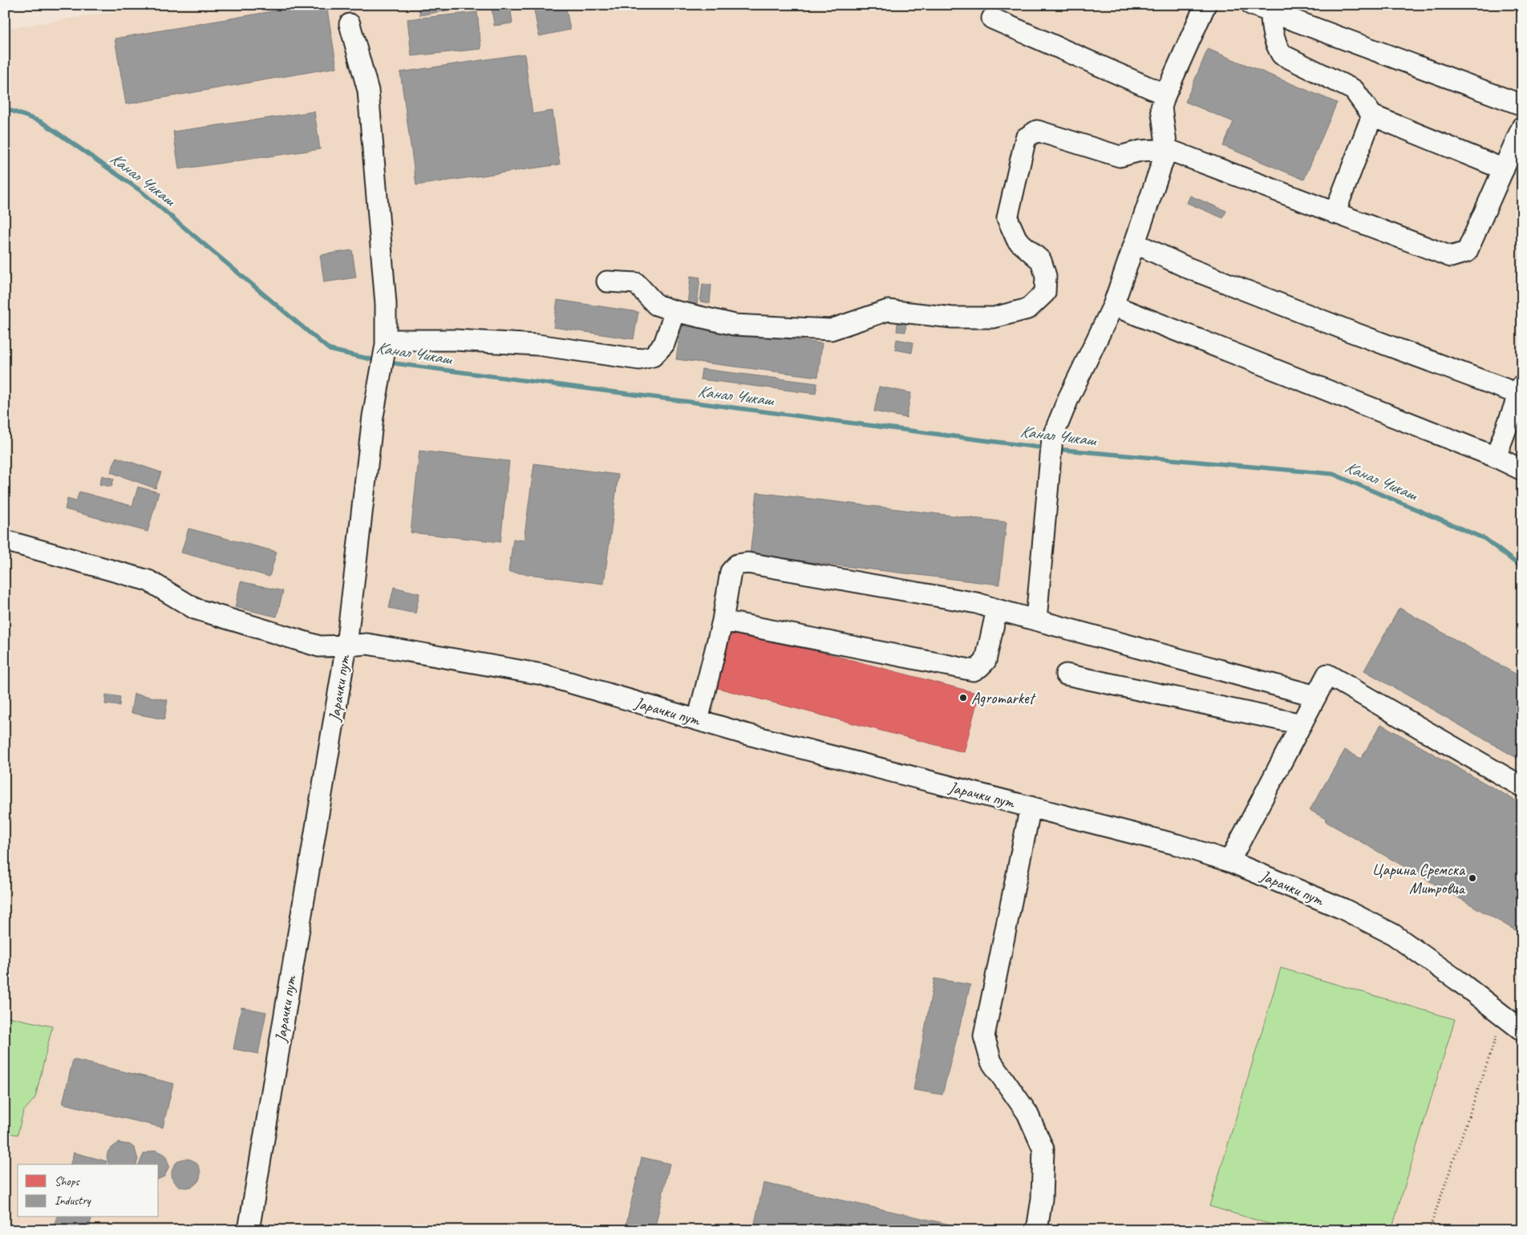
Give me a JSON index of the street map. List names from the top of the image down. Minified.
{"streets":{"street":["Јарачки пут"]},"water":["Канал Чикаш"],"places":["Agromarket","Царина Сремска Митровца"],"legend":["Shops","Industry"]}
